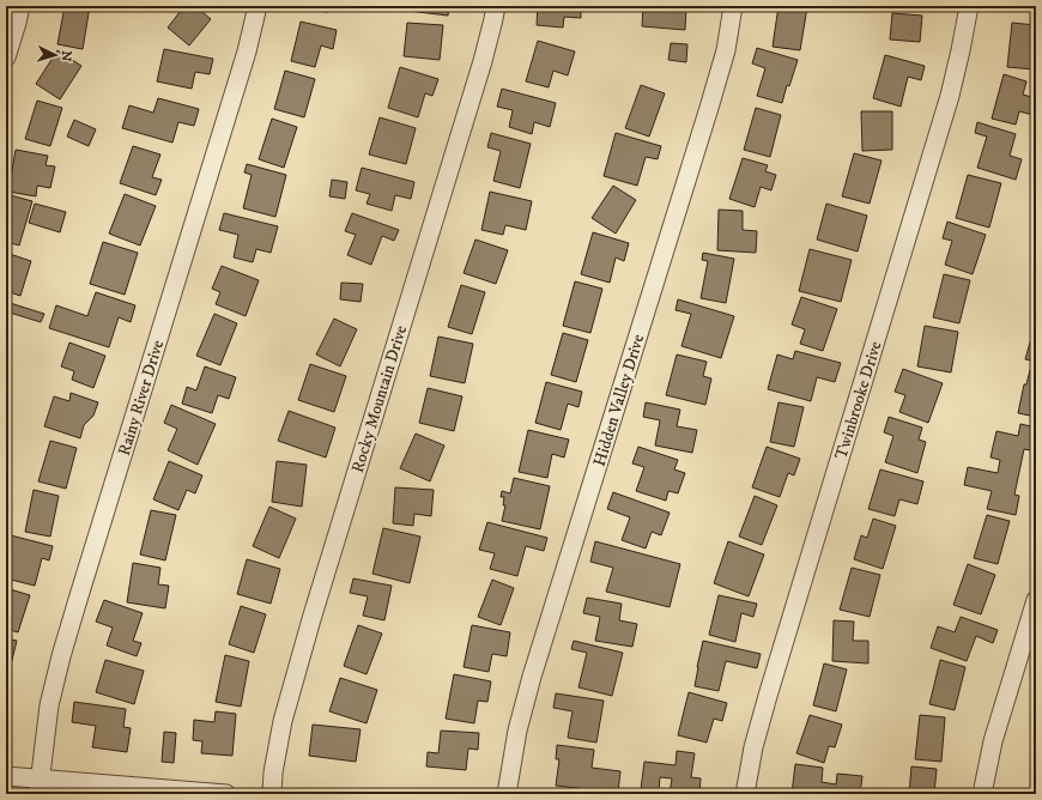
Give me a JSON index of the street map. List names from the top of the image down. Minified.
{"streets":{"street":["Rainy River Drive","Rocky Mountain Drive","Hidden Valley Drive","Twinbrooke Drive"]},"north":"right"}
